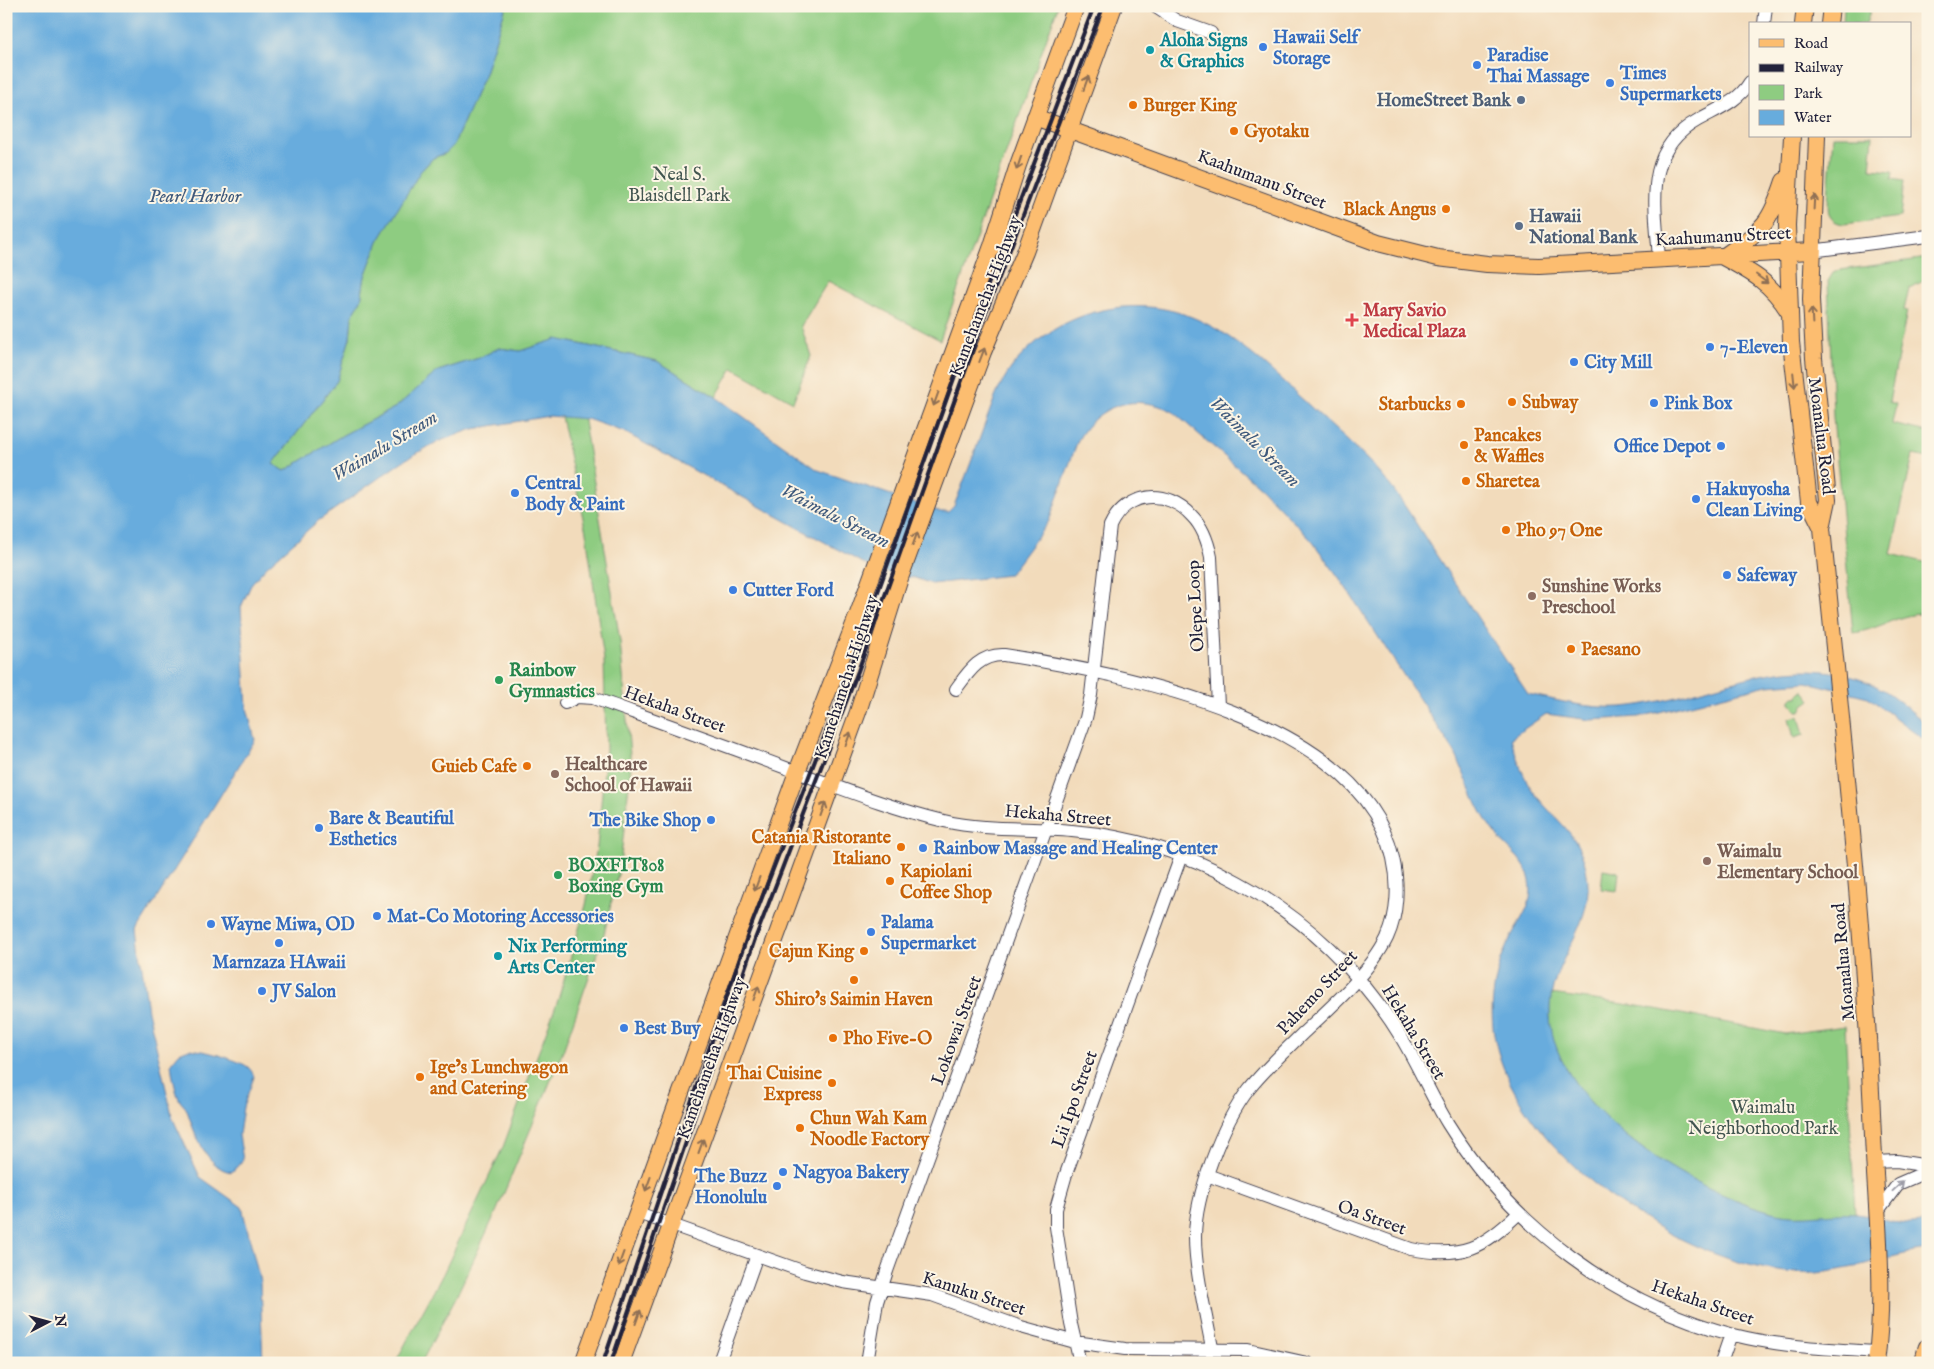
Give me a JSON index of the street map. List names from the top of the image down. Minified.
{"streets":{"main road":["Kaahumanu Street","Kamehameha Highway","Moanalua Road"],"street":["Olepe Loop","Hekaha Street","Pahemo Street","Lokowai Street","Lii Ipo Street","Oa Street","Kanuku Street"]},"crossings":[["Kaahumanu Street","Kamehameha Highway"],["Kaahumanu Street","Moanalua Road"],["Kamehameha Highway","Hekaha Street"],["Kamehameha Highway","Kanuku Street"],["Moanalua Road","Hekaha Street"],["Olepe Loop","Pahemo Street"],["Olepe Loop","Lokowai Street"],["Hekaha Street","Pahemo Street"],["Hekaha Street","Lokowai Street"],["Hekaha Street","Lii Ipo Street"],["Hekaha Street","Oa Street"],["Pahemo Street","Lokowai Street"],["Pahemo Street","Oa Street"],["Pahemo Street","Kanuku Street"],["Lokowai Street","Kanuku Street"],["Lii Ipo Street","Kanuku Street"]],"water":["Pearl Harbor","Waimalu Stream"],"parks":["Neal S. Blaisdell Park","Waimalu Neighborhood Park"],"places":{"other":["Hawaii Self Storage","Aloha Signs & Graphics","Paradise Thai Massage","Times Supermarkets","HomeStreet Bank","Burger King","Gyotaku","Black Angus","Hawaii National Bank","7-Eleven","City Mill","Subway","Pink Box","Starbucks","Pancakes & Waffles","Office Depot","Sharetea","Central Body & Paint","Hakuyosha Clean Living","Pho 97 One","Safeway","Cutter Ford","Sunshine Works Preschool","Paesano","Rainbow Gymnastics","Guieb Cafe","Healthcare School of Hawaii","The Bike Shop","Bare & Beautiful Esthetics","Catania Ristorante Italiano","Rainbow Massage and Healing Center","Waimalu Elementary School","BOXFIT808 Boxing Gym","Kapiolani Coffee Shop","Mat-Co Motoring Accessories","Wayne Miwa, OD","Palama Supermarket","Marnzaza HAwaii","Cajun King","Nix Performing Arts Center","Shiro's Saimin Haven","JV Salon","Best Buy","Pho Five-O","Ige’s Lunchwagon and Catering","Thai Cuisine Express","Chun Wah Kam Noodle Factory","Nagyoa Bakery","The Buzz Honolulu"],"health":["Mary Savio Medical Plaza"]},"legend":["Road","Railway","Park","Water"],"north":"right"}
